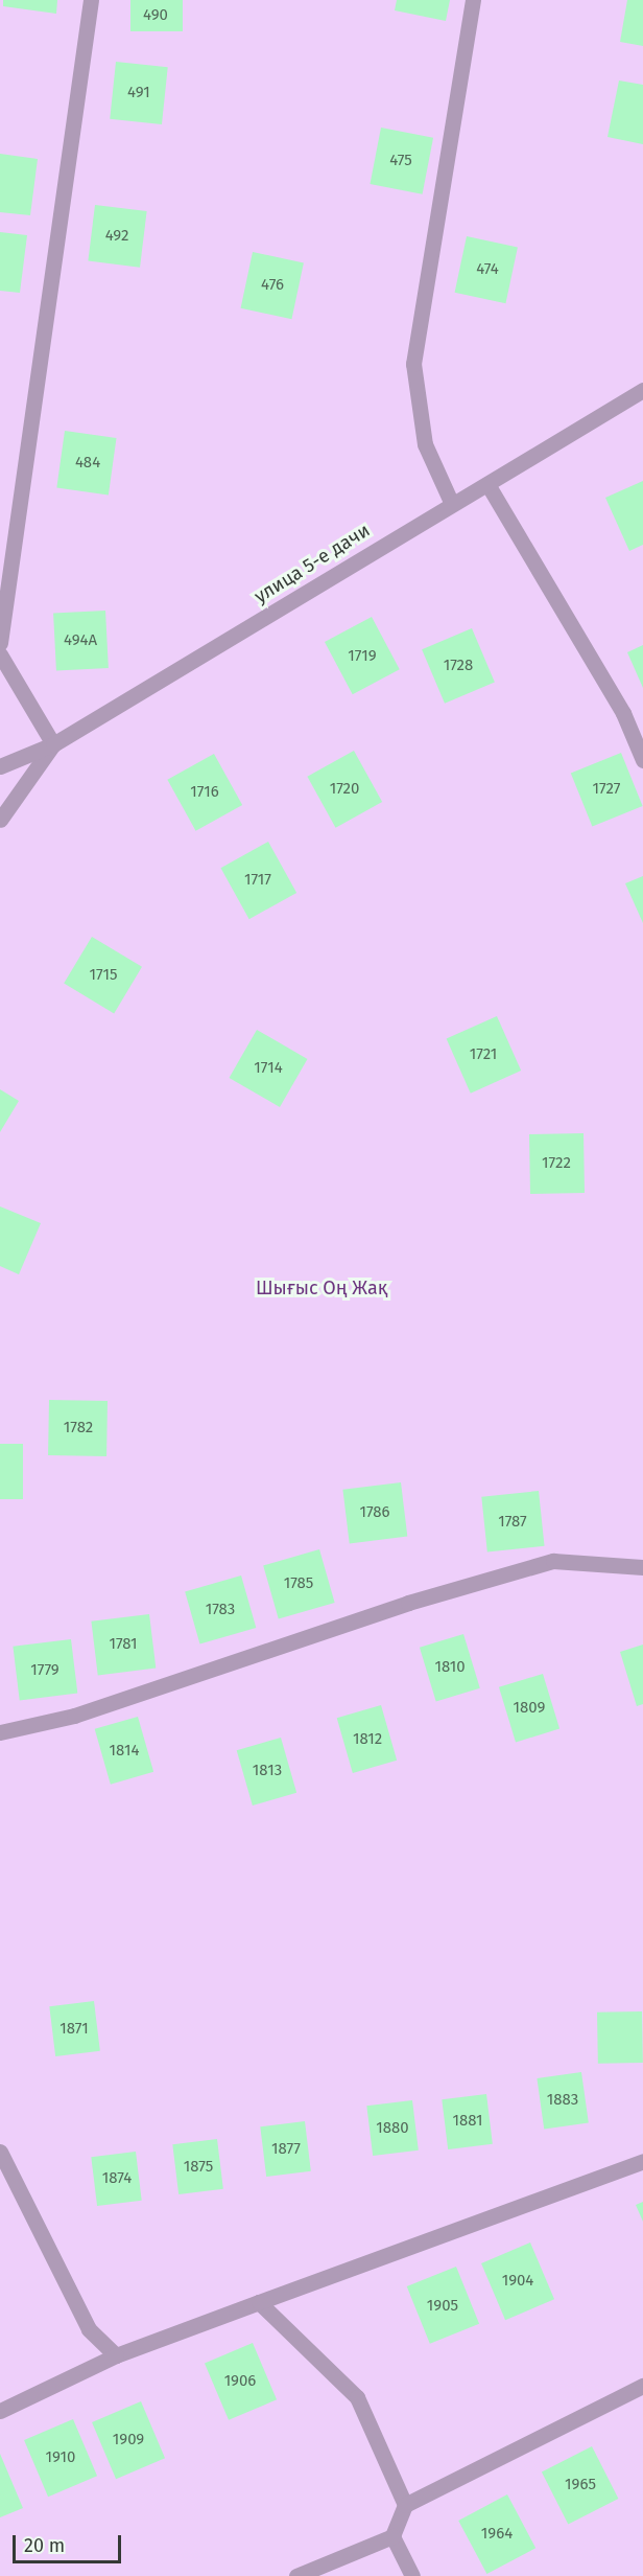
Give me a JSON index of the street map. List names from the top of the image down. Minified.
{"streets":{"street":["улица 5-е дачи"]},"parks":["Шығыс Оң Жақ"],"house_numbers":["490","491","475","492","474","476","484","494А","1719","1728","1720","1727","1716","1717","1715","1721","1714","1722","1782","1786","1787","1785","1783","1781","1810","1779","1809","1812","1814","1813","1871","1883","1881","1880","1877","1875","1874","1904","1905","1906","1909","1910","1965","1964"],"scale_bar":"20 m"}
